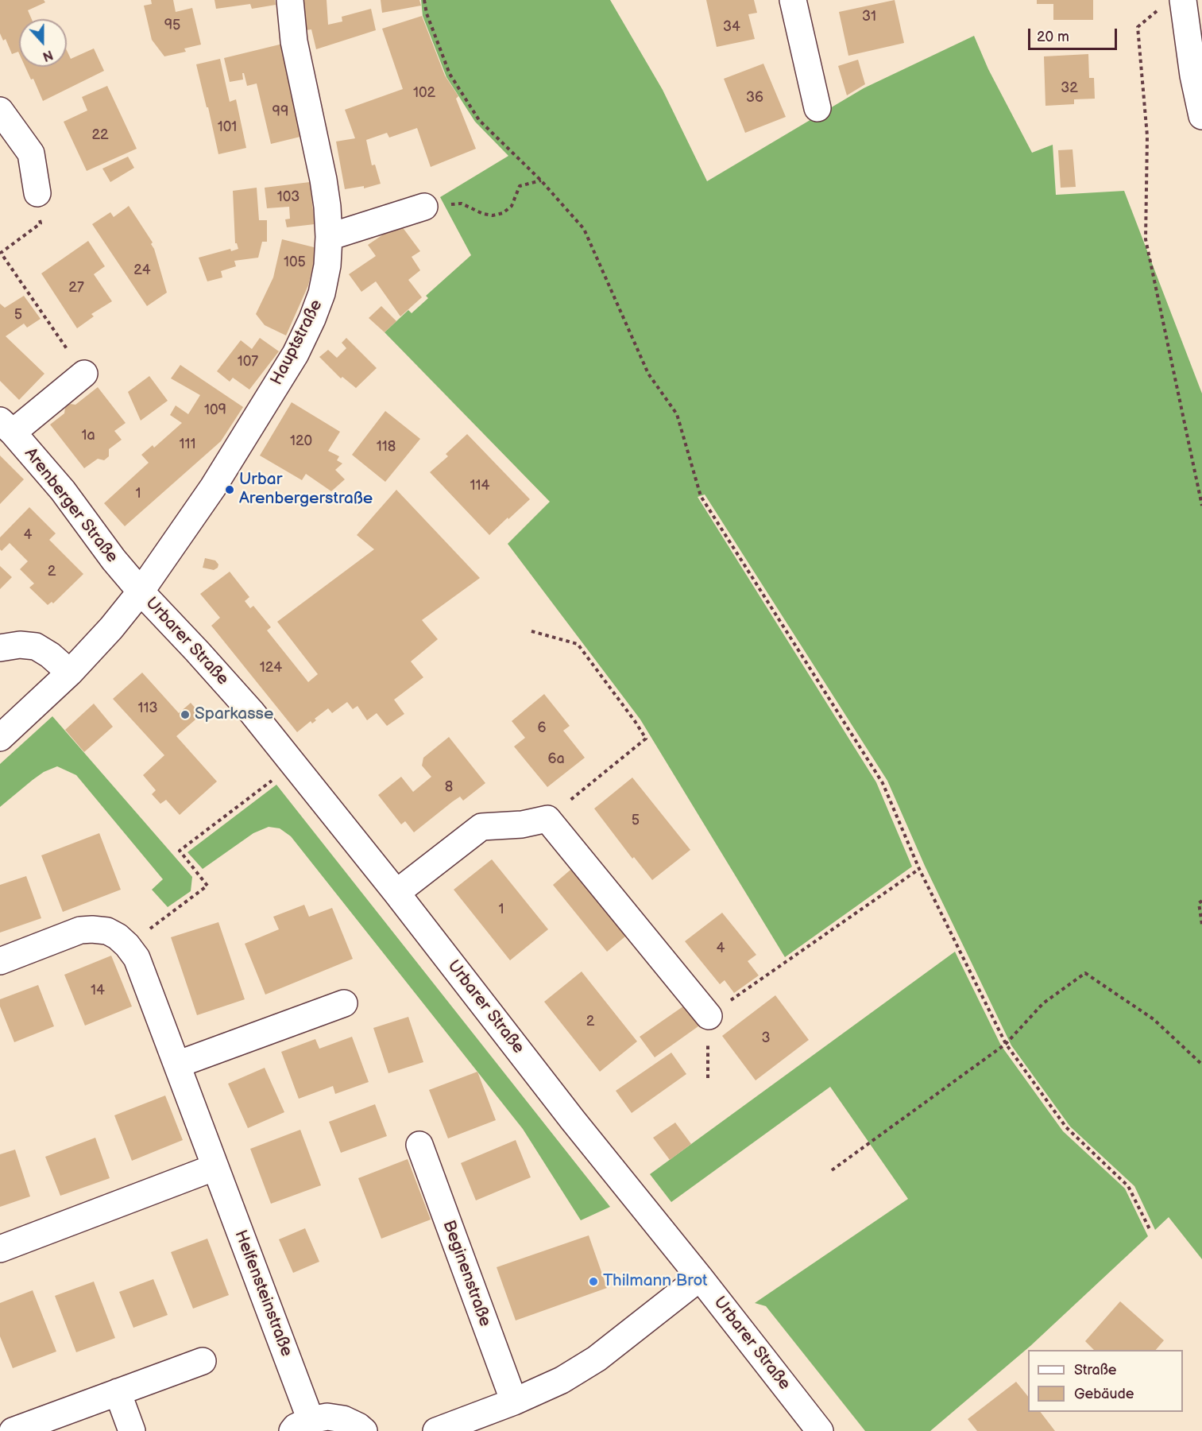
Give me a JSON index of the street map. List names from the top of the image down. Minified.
{"streets":{"street":["Hauptstraße","Arenberger Straße","Urbarer Straße","Beginenstraße","Helfensteinstraße"]},"crossings":[["Hauptstraße","Arenberger Straße"],["Hauptstraße","Urbarer Straße"],["Arenberger Straße","Urbarer Straße"]],"places":["Urbar Arenbergerstraße","Sparkasse","Thilmann Brot"],"house_numbers":["31","95","34","32","102","36","99","101","22","103","105","24","27","5","107","109","1a","120","111","118","114","1","4","2","124","113","6","6a","8","5","1","4","14","2","3"],"legend":["Straße","Gebäude"],"scale_bar":"20 m","north":"bottom"}
